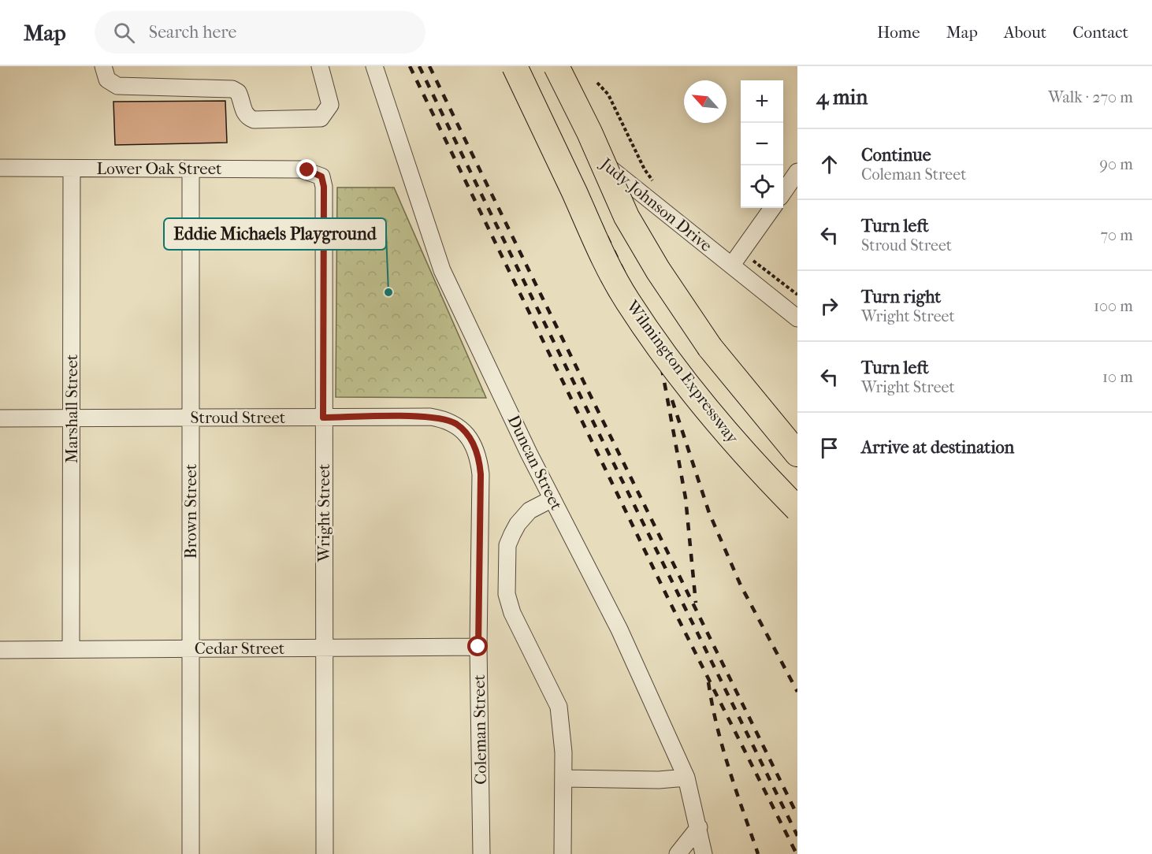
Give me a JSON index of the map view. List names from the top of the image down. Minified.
{"streets":{"highway":["Wilmington Expressway"],"street":["Lower Oak Street","Judy Johnson Drive","Marshall Street","Stroud Street","Duncan Street","Brown Street","Wright Street","Cedar Street","Coleman Street"]},"crossings":[["Lower Oak Street","Marshall Street"],["Lower Oak Street","Brown Street"],["Lower Oak Street","Wright Street"],["Marshall Street","Stroud Street"],["Marshall Street","Cedar Street"],["Stroud Street","Brown Street"],["Stroud Street","Wright Street"],["Stroud Street","Coleman Street"],["Brown Street","Cedar Street"],["Wright Street","Cedar Street"],["Cedar Street","Coleman Street"]],"places":["Eddie Michaels Playground"],"north":"top left","page":{"header":"Map","search":"Search here","nav":["Home","Map","About","Contact"],"heading":["4 min","Walk · 270 m"],"map_buttons":["+","−"],"list":[["Continue","Coleman Street","90 m"],["Turn left","Stroud Street","70 m"],["Turn right","Wright Street","100 m"],["Turn left","Wright Street","10 m"],"Arrive at destination"]}}
